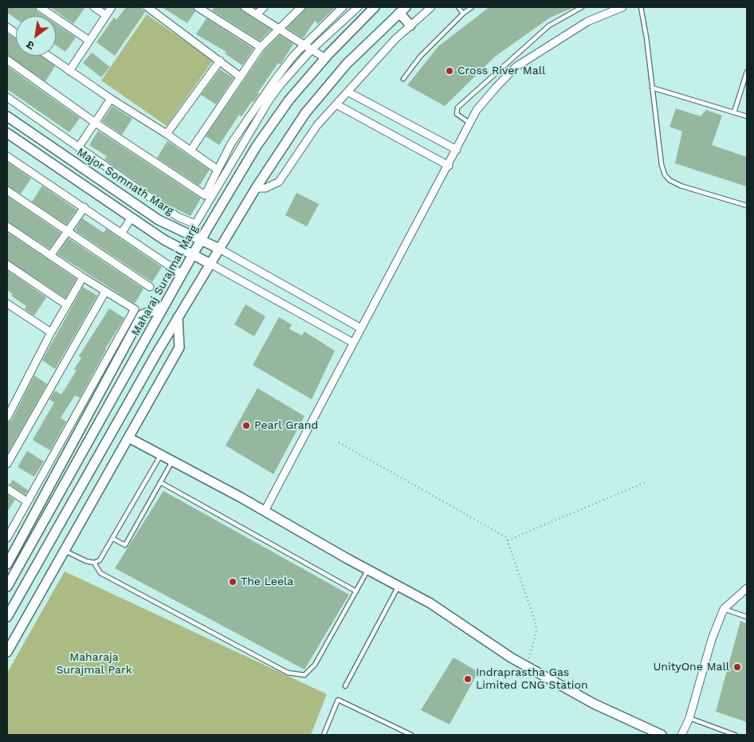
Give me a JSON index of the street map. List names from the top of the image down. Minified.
{"streets":{"main road":["Major Somnath Marg","Maharaj Surajmal Marg"]},"crossings":[["Major Somnath Marg","Maharaj Surajmal Marg"]],"parks":["Maharaja Surajmal Park"],"places":["Cross River Mall","Pearl Grand","The Leela","UnityOne Mall","Indraprastha Gas Limited CNG Station"],"north":"bottom left"}
